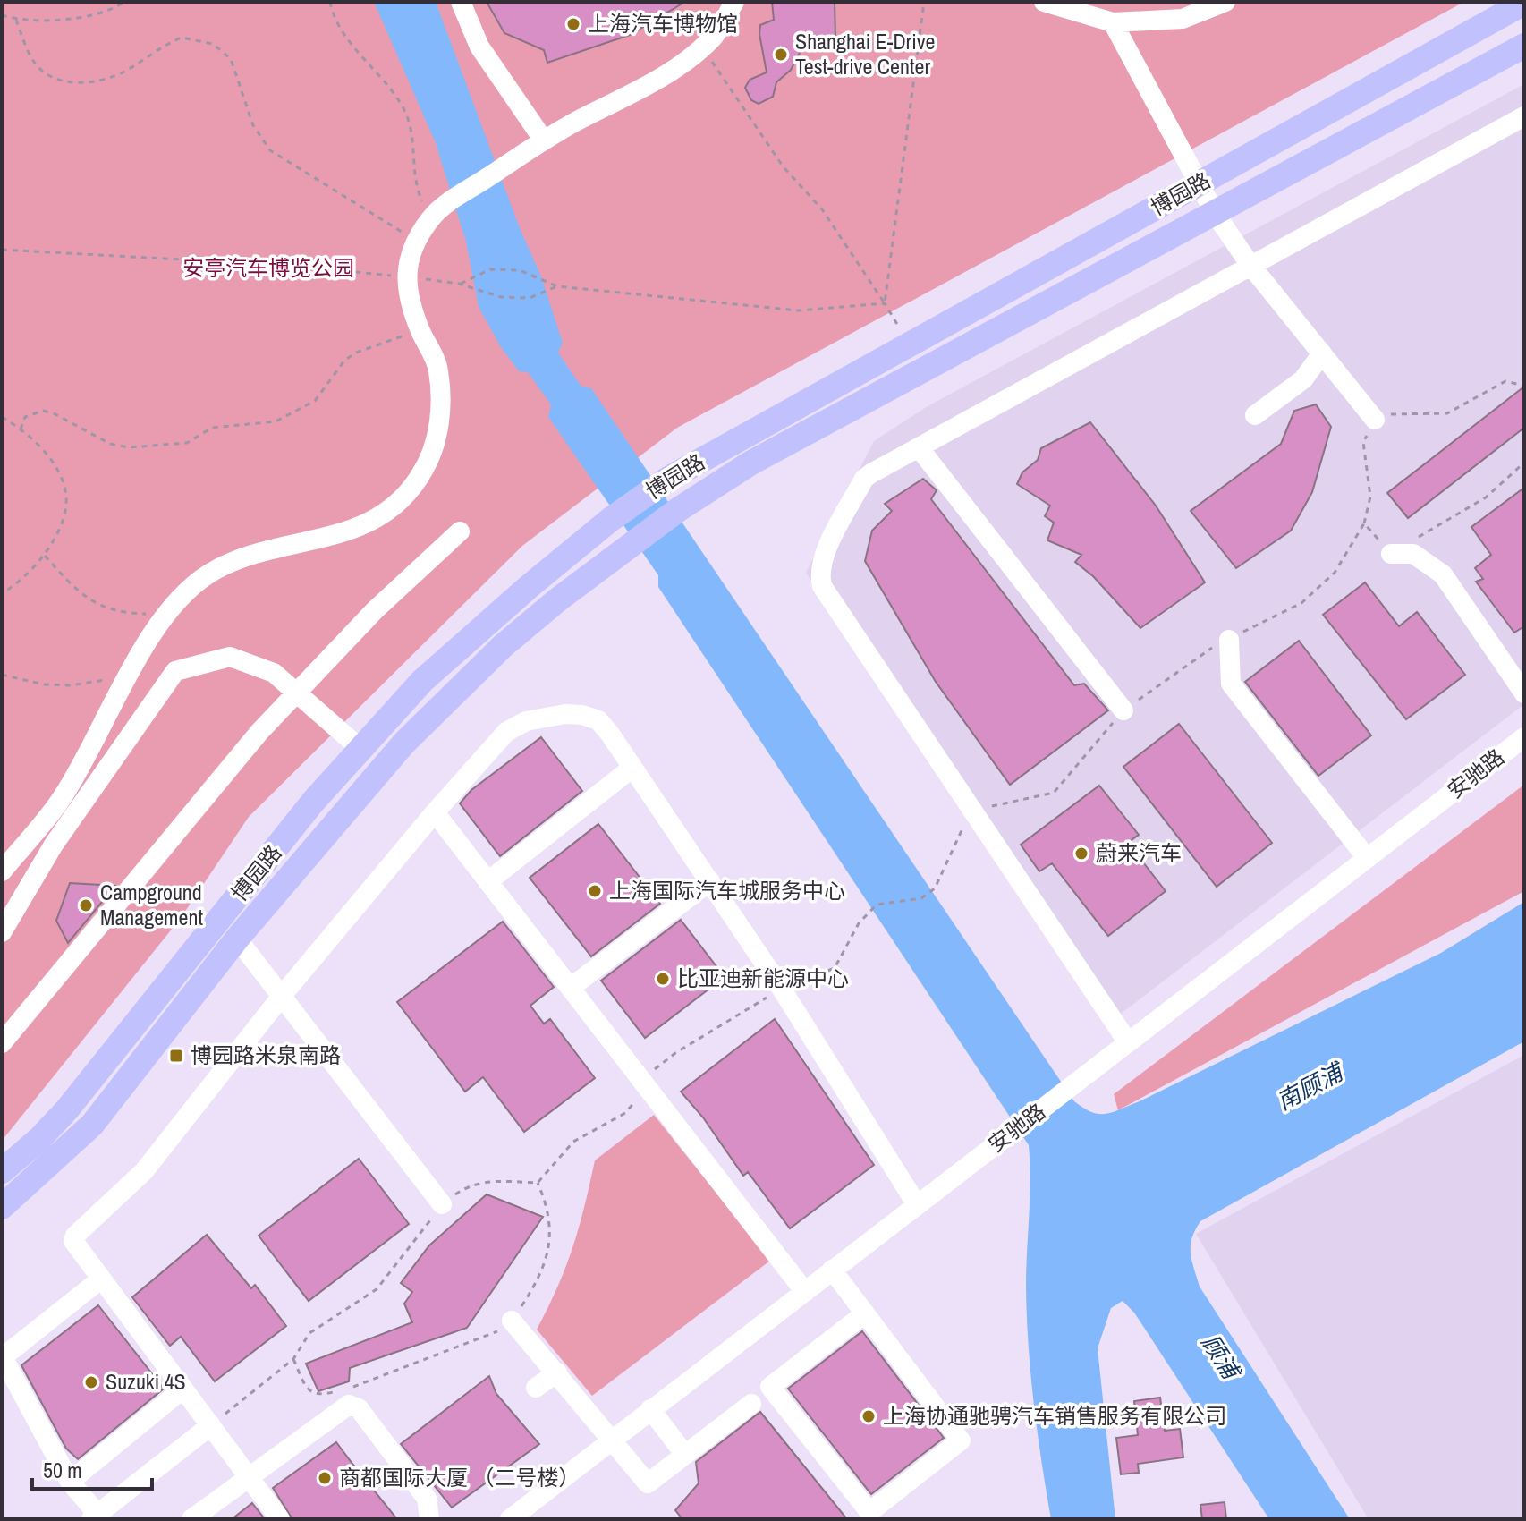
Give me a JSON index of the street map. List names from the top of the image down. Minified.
{"streets":{"main road":["博园路"],"street":["安驰路"]},"water":["南顾浦","顾浦"],"parks":["安亭汽车博览公园"],"places":{"other":["上海汽车博物馆","Shanghai E-Drive Test-drive Center","蔚来汽车","上海国际汽车城服务中心","Campground Management","比亚迪新能源中心","Suzuki 4S","上海协通驰骋汽车销售服务有限公司","商都国际大厦 （二号楼）"],"transit":["博园路米泉南路"]},"scale_bar":"50 m"}
